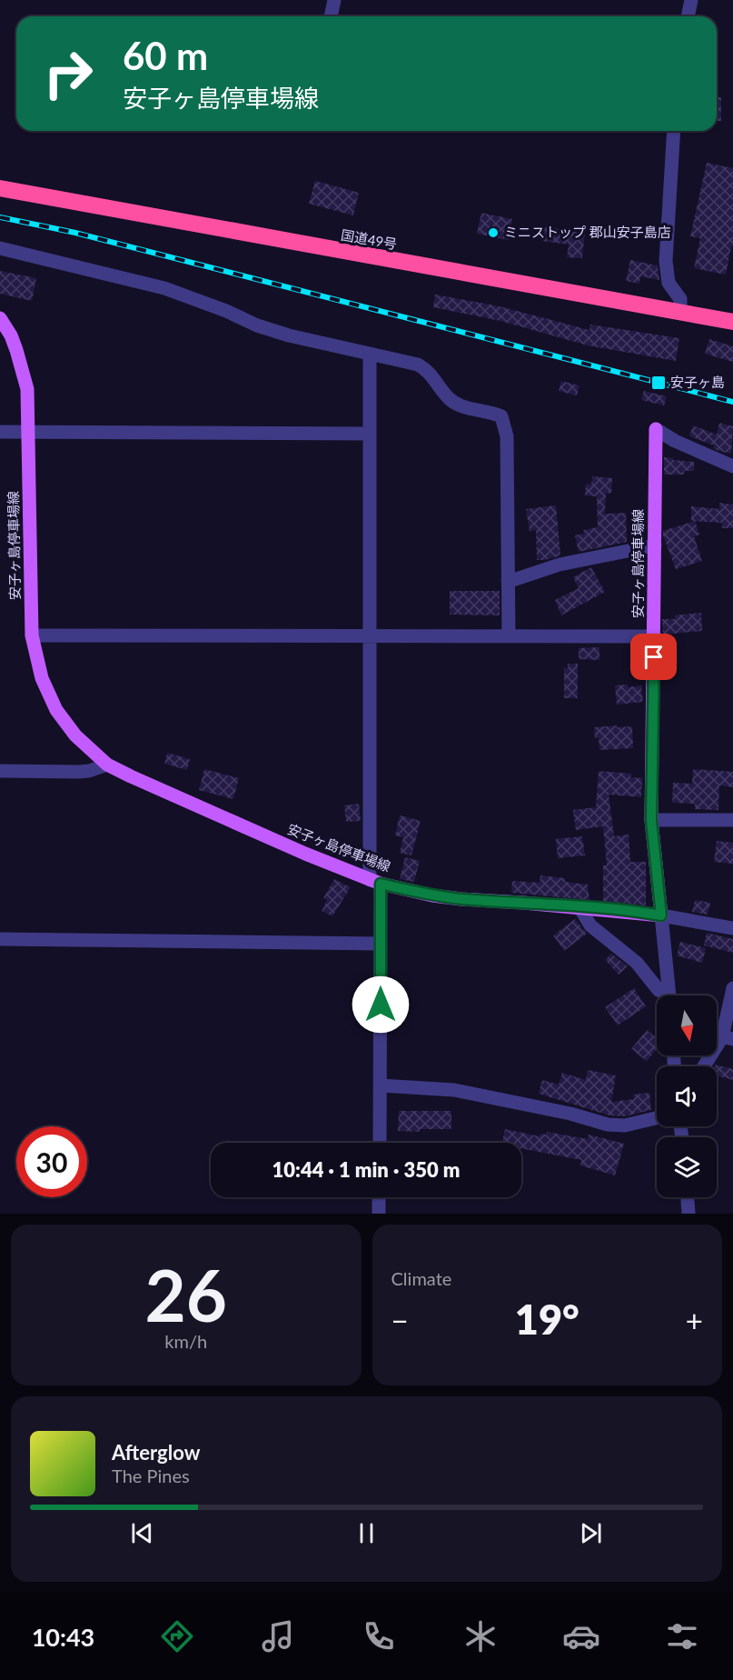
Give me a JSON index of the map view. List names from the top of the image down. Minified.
{"streets":{"highway":["国道49号"],"main road":["安子ヶ島停車場線"]},"places":{"other":["ミニストップ 郡山安子島店"],"transit":["安子ヶ島"]},"north":"bottom","page":{"turn":["60 m","安子ヶ島停車場線"],"limit":"30","trip":"10:44 · 1 min · 350 m","tile":[["26","km/h"],"Climate"],"heat":["−","19°","+"],"song":["Afterglow","The Pines"],"tabs":"10:43"}}
